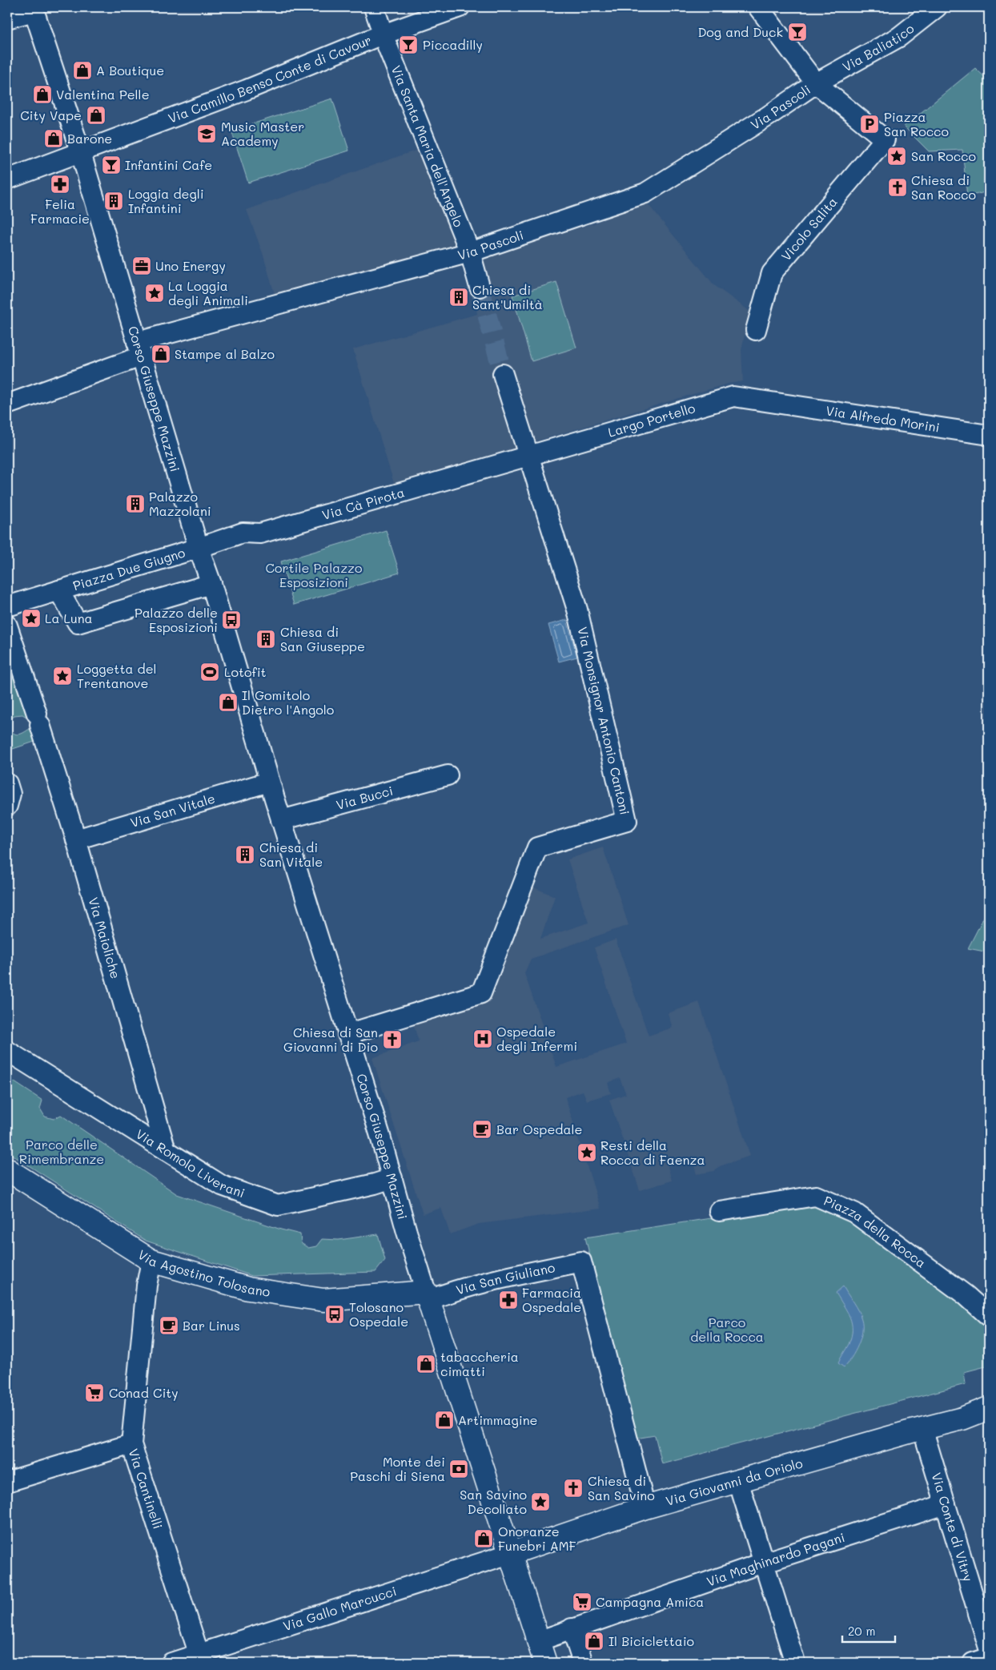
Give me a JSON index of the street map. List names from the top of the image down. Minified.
{"streets":{"main road":["Corso Giuseppe Mazzini","Via Agostino Tolosano","Via Giovanni da Oriolo"],"street":["Via Baliatico","Via Camillo Benso Conte di Cavour","Via Pascoli","Via Santa Maria dell'Angelo","Vicolo Salita","Via Alfredo Morini","Largo Portello","Via Cà Pirota","Piazza Due Giugno","Via Monsignor Antonio Cantoni","Via Bucci","Via San Vitale","Via Maioliche","Via Romolo Liverani","Piazza della Rocca","Via San Giuliano","Via Cantinelli","Via Conte di Vitry","Via Maghinardo Pagani","Via Gallo Marcucci"]},"crossings":[["Via Baliatico","Via Pascoli"],["Via Baliatico","Vicolo Salita"],["Via Camillo Benso Conte di Cavour","Via Santa Maria dell'Angelo"],["Via Camillo Benso Conte di Cavour","Corso Giuseppe Mazzini"],["Via Pascoli","Via Santa Maria dell'Angelo"],["Via Pascoli","Vicolo Salita"],["Via Pascoli","Corso Giuseppe Mazzini"],["Corso Giuseppe Mazzini","Via Cà Pirota"],["Corso Giuseppe Mazzini","Piazza Due Giugno"],["Corso Giuseppe Mazzini","Via Monsignor Antonio Cantoni"],["Corso Giuseppe Mazzini","Via Bucci"],["Corso Giuseppe Mazzini","Via San Vitale"],["Corso Giuseppe Mazzini","Via Romolo Liverani"],["Corso Giuseppe Mazzini","Via Agostino Tolosano"],["Corso Giuseppe Mazzini","Via San Giuliano"],["Corso Giuseppe Mazzini","Via Giovanni da Oriolo"],["Corso Giuseppe Mazzini","Via Maghinardo Pagani"],["Corso Giuseppe Mazzini","Via Gallo Marcucci"],["Via Alfredo Morini","Largo Portello"],["Largo Portello","Via Cà Pirota"],["Largo Portello","Via Monsignor Antonio Cantoni"],["Via Cà Pirota","Piazza Due Giugno"],["Via Cà Pirota","Via Monsignor Antonio Cantoni"],["Via San Vitale","Via Maioliche"],["Via Maioliche","Via Romolo Liverani"],["Via Agostino Tolosano","Via San Giuliano"],["Via Agostino Tolosano","Via Cantinelli"],["Via San Giuliano","Via Giovanni da Oriolo"],["Via Giovanni da Oriolo","Via Conte di Vitry"],["Via Giovanni da Oriolo","Via Gallo Marcucci"],["Via Cantinelli","Via Gallo Marcucci"],["Via Conte di Vitry","Via Maghinardo Pagani"]],"parks":["Cortile Palazzo Esposizioni","Parco delle Rimembranze","Parco della Rocca"],"places":{"bar":["Dog and Duck","Piccadilly","Infantini Cafe"],"shop":["A Boutique","Valentina Pelle","City Vape","Barone","Stampe al Balzo","Il Gomitolo Dietro l'Angolo","tabaccheria cimatti","Artimmagine","Onoranze Funebri AMF","Il Biciclettaio"],"parking":["Piazza San Rocco"],"school or university":["Music Master Academy"],"place":["San Rocco","La Loggia degli Animali","La Luna","Loggetta del Trentanove","Resti della Rocca di Faenza","San Savino Decollato"],"pharmacy":["Felia Farmacie","Farmacia Ospedale"],"church":["Chiesa di San Rocco","Chiesa di San Giovanni di Dio","Chiesa di San Savino"],"building":["Loggia degli Infantini","Chiesa di Sant'Umiltà","Palazzo Mazzolani","Chiesa di San Giuseppe","Chiesa di San Vitale"],"office":["Uno Energy"],"bus stop":["Palazzo delle Esposizioni","Tolosano Ospedale"],"sports":["Lotofit"],"hospital":["Ospedale degli Infermi"],"cafe":["Bar Ospedale","Bar Linus"],"supermarket":["Conad City","Campagna Amica"],"bank":["Monte dei Paschi di Siena"]},"scale_bar":"20 m"}
